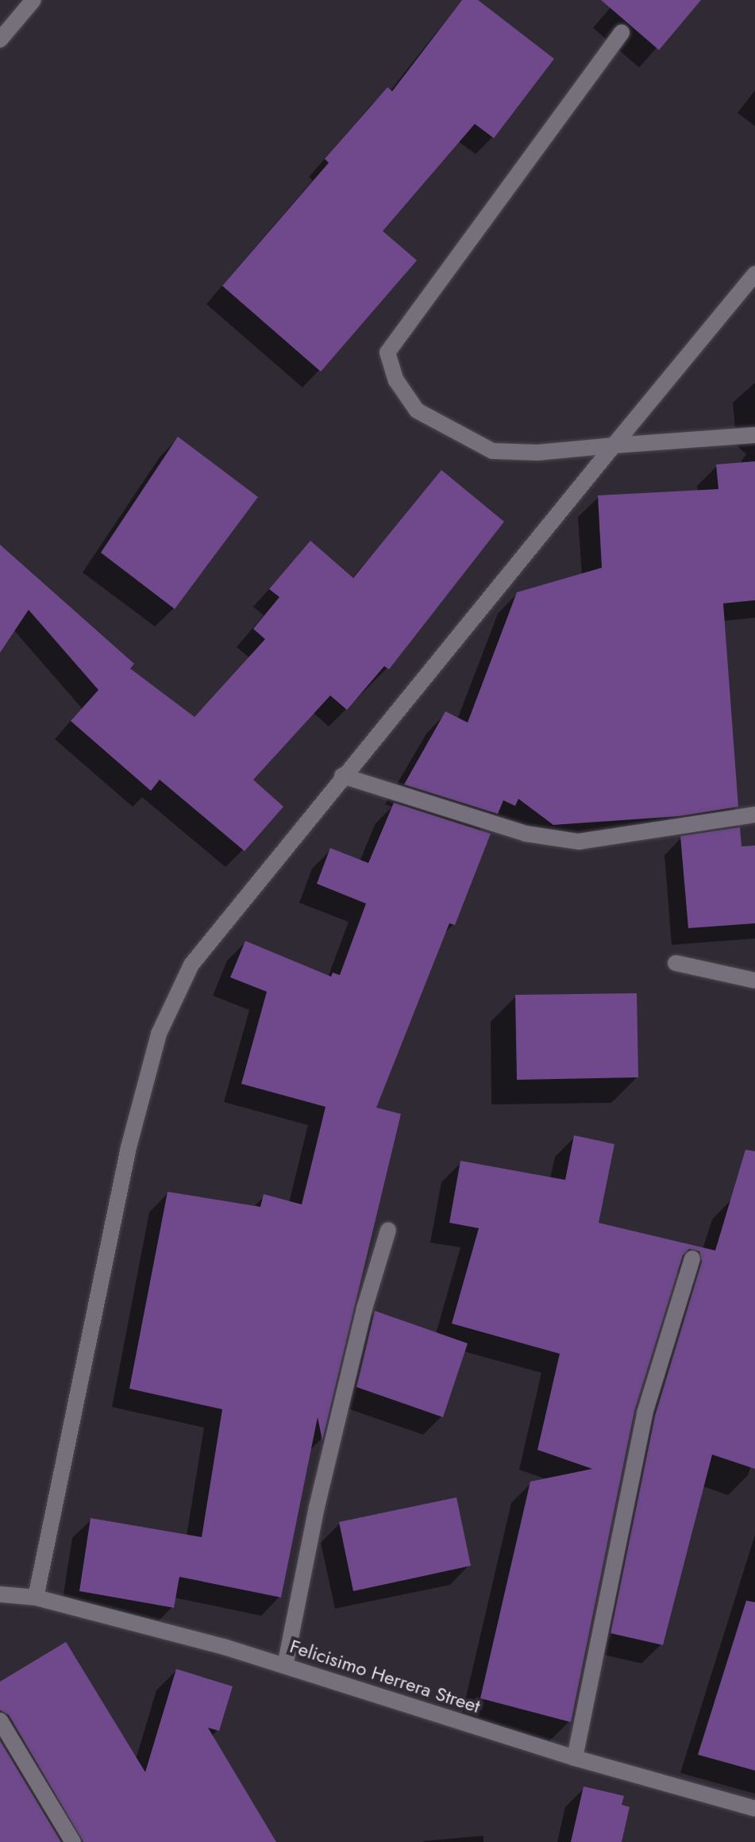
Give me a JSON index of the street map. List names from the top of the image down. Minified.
{"streets":{"street":["Felicisimo Herrera Street"]}}
